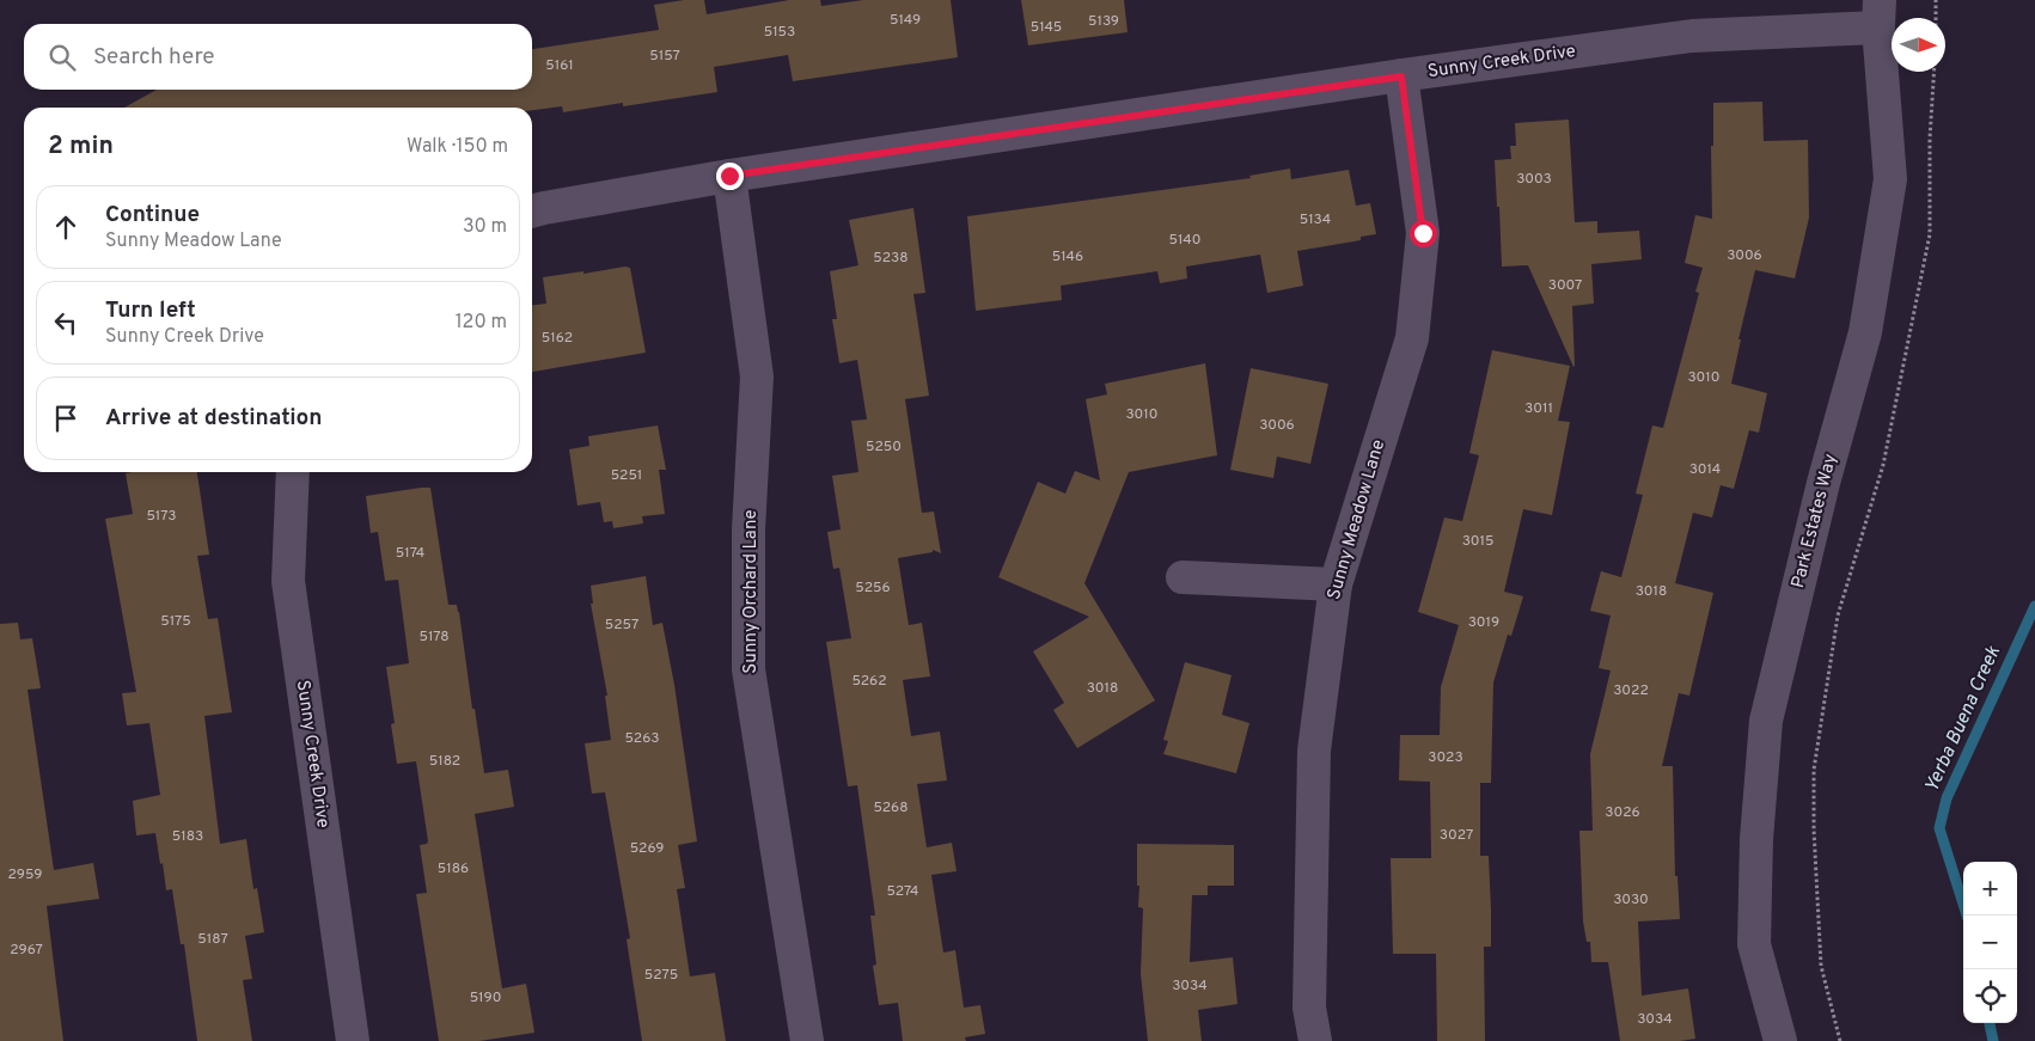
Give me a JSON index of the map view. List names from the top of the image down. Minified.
{"streets":{"street":["Sunny Creek Drive","Sunny Meadow Lane","Park Estates Way","Sunny Orchard Lane"]},"crossings":[["Sunny Creek Drive","Sunny Meadow Lane"],["Sunny Creek Drive","Park Estates Way"],["Sunny Creek Drive","Sunny Orchard Lane"]],"water":["Yerba Buena Creek"],"house_numbers":["5149","5139","5145","5153","5157","5161","3003","5134","5140","3006","5146","5238","3007","5162","3010","3011","3010","3006","5250","3014","5251","5173","3015","5174","5256","3018","5175","3019","5257","5178","5262","3018","3022","5263","3023","5182","5268","3026","3027","5183","5269","5186","2959","5274","3030","5187","2967","5275","3034","5190","3034"],"north":"right","page":{"search":"Search here","heading":["2 min","Walk · 150 m"],"list":[["Continue","Sunny Meadow Lane","30 m"],["Turn left","Sunny Creek Drive","120 m"],"Arrive at destination"],"map_buttons":["+","−"]}}
